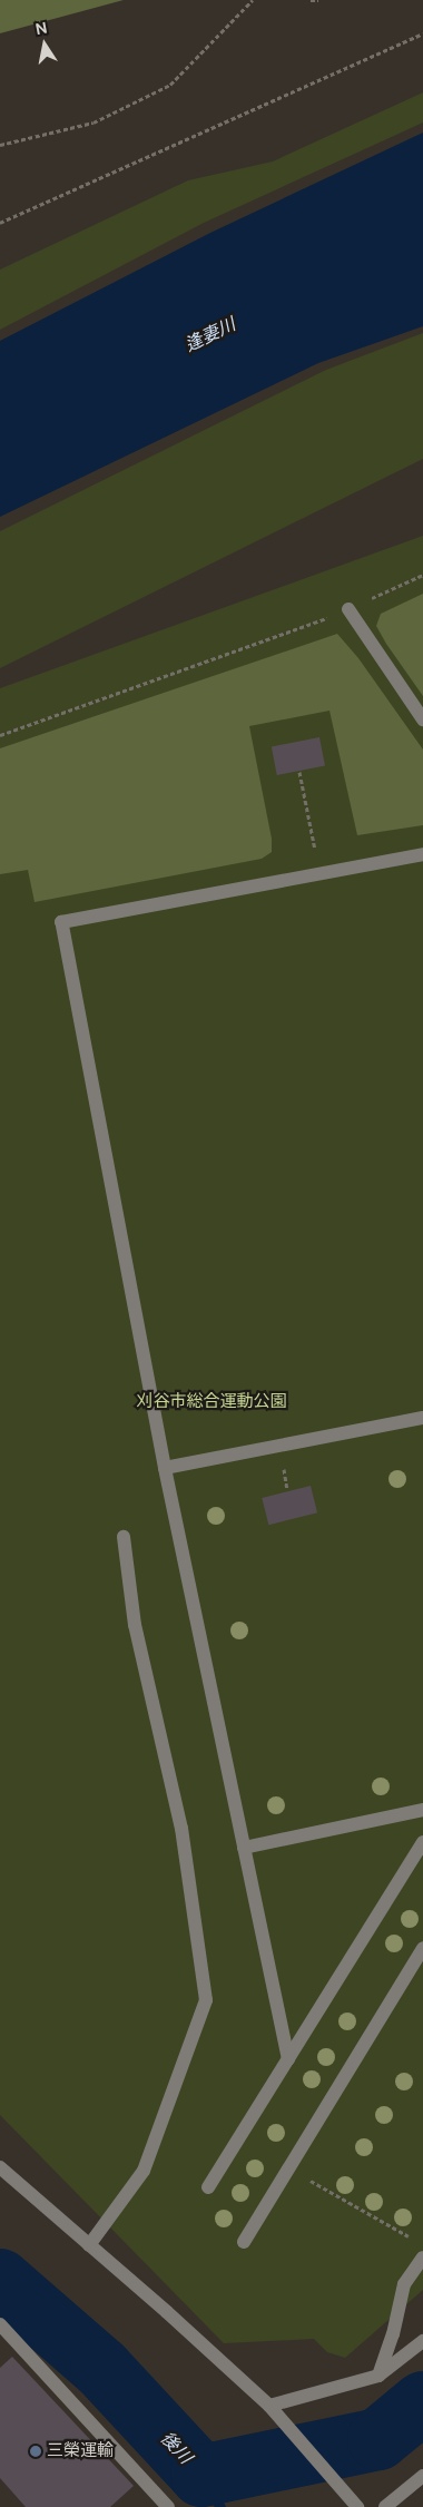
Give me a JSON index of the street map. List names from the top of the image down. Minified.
{"water":["逢妻川","後川"],"parks":["刈谷市総合運動公園"],"places":["三榮運輸"],"north":"top"}
